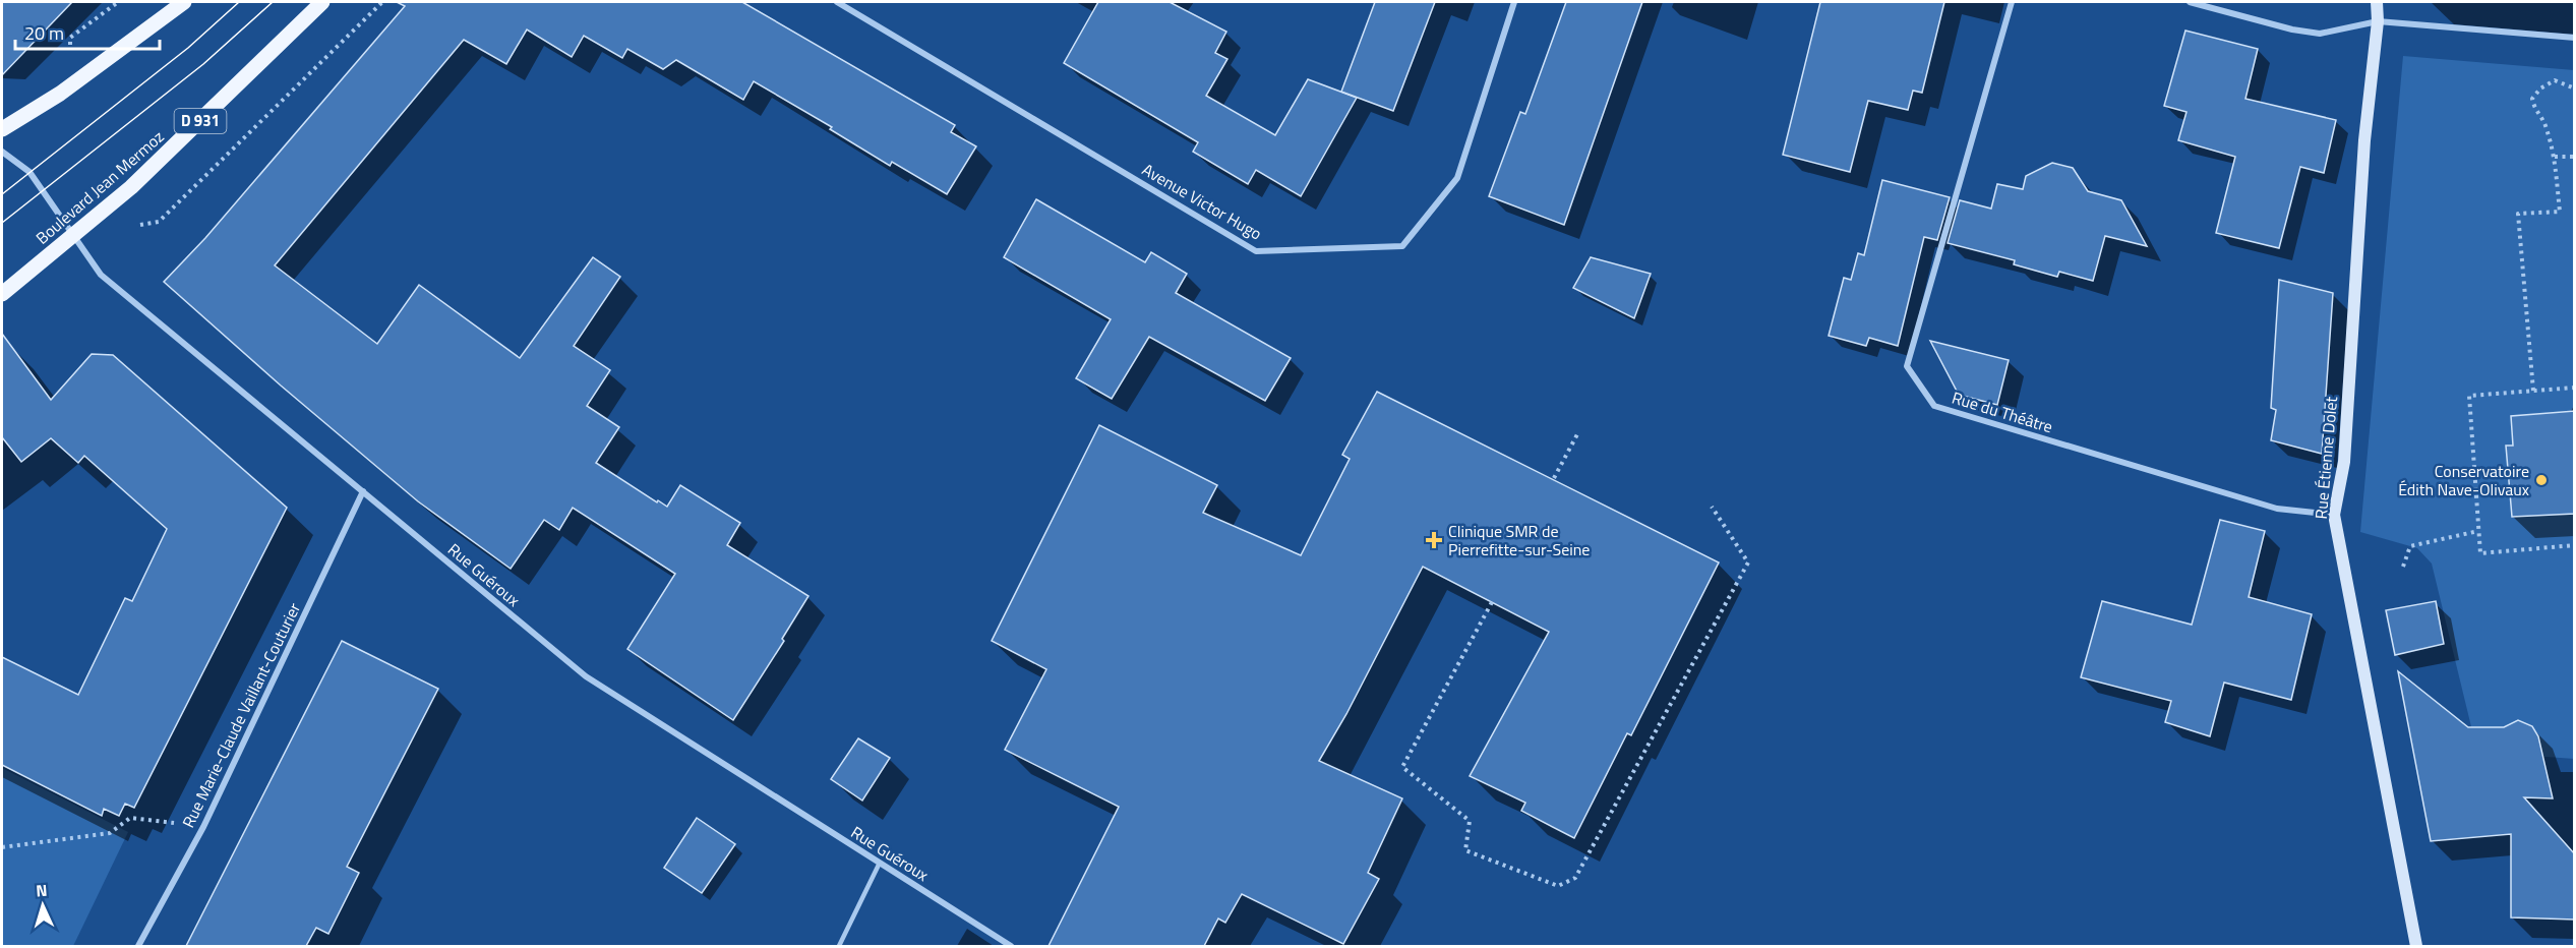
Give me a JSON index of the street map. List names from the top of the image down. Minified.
{"streets":{"main road":["D 931","Boulevard Jean Mermoz"],"street":["Avenue Victor Hugo","Rue du Théâtre","Rue Étienne Dolet","Rue Guéroux","Rue Marie-Claude Vaillant-Couturier"]},"crossings":[["Boulevard Jean Mermoz","Rue Guéroux"],["Rue du Théâtre","Rue Étienne Dolet"],["Rue Guéroux","Rue Marie-Claude Vaillant-Couturier"]],"places":{"other":["Conservatoire Édith Nave-Olivaux"],"health":["Clinique SMR de Pierrefitte-sur-Seine"]},"scale_bar":"20 m","north":"top"}
